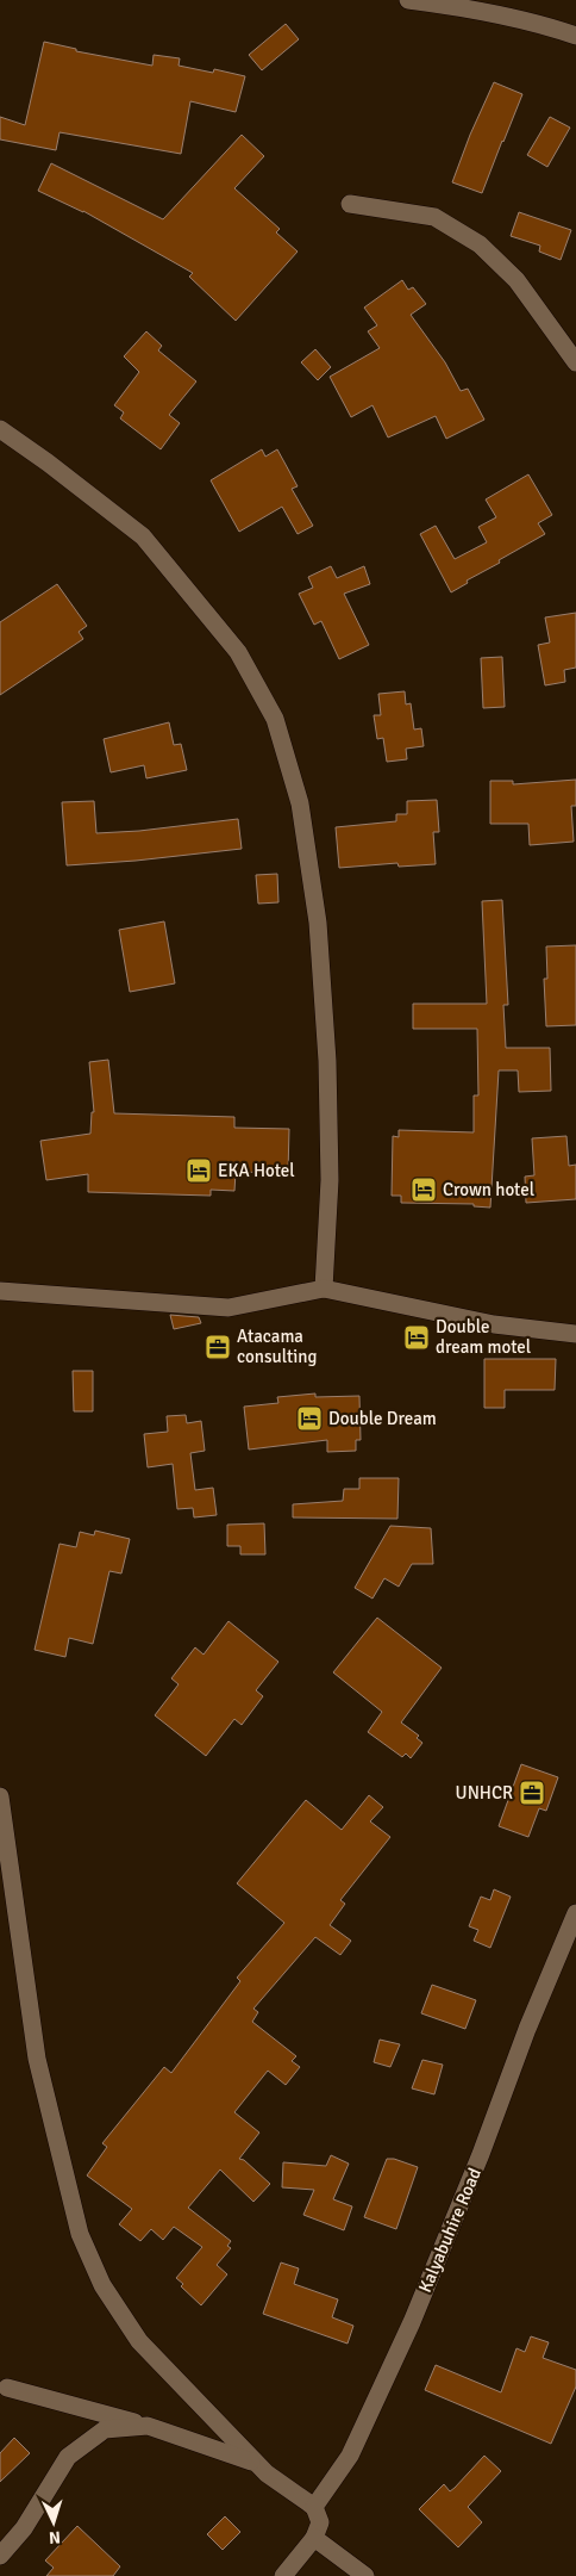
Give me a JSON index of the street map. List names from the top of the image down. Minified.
{"streets":{"street":["Kalyabuhire Road"]},"places":{"hotel":["EKA Hotel","Crown hotel","Double dream motel","Double Dream"],"office":["Atacama consulting","UNHCR"]},"north":"bottom"}
